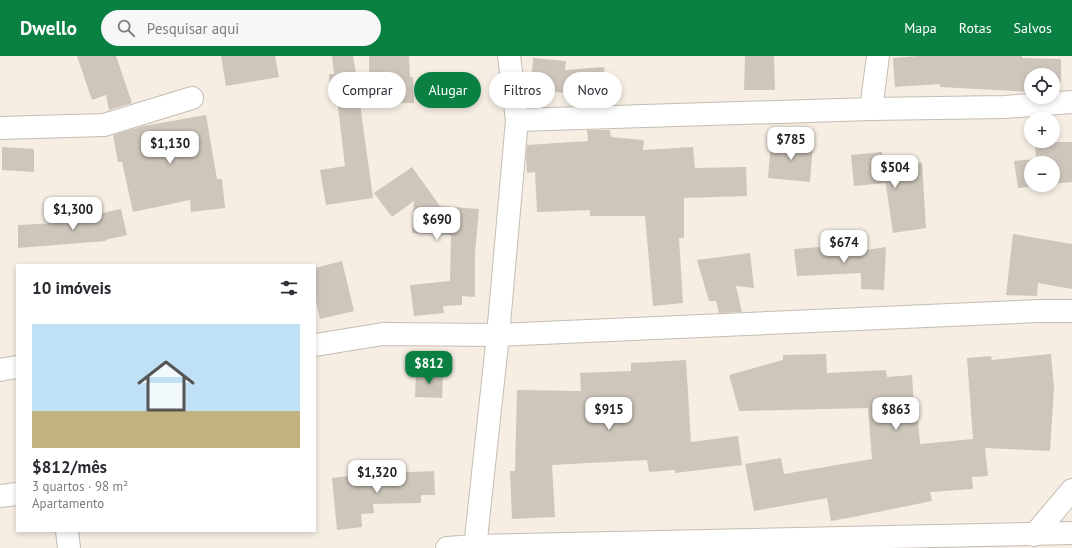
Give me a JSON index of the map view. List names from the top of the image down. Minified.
{"page":{"header":"Dwello","search":"Pesquisar aqui","nav":["Mapa","Rotas","Salvos"],"map_buttons":["+","−"],"chip":["Comprar","Alugar","Filtros","Novo"],"price":["$785","$1,130","$504","$1,300","$690","$674","$812","$915","$863","$1,320"],"heading":"10 imóveis","list":[{"name":"$812/mês","note":"3 quartos · 98 m² · Apartamento"}]}}
